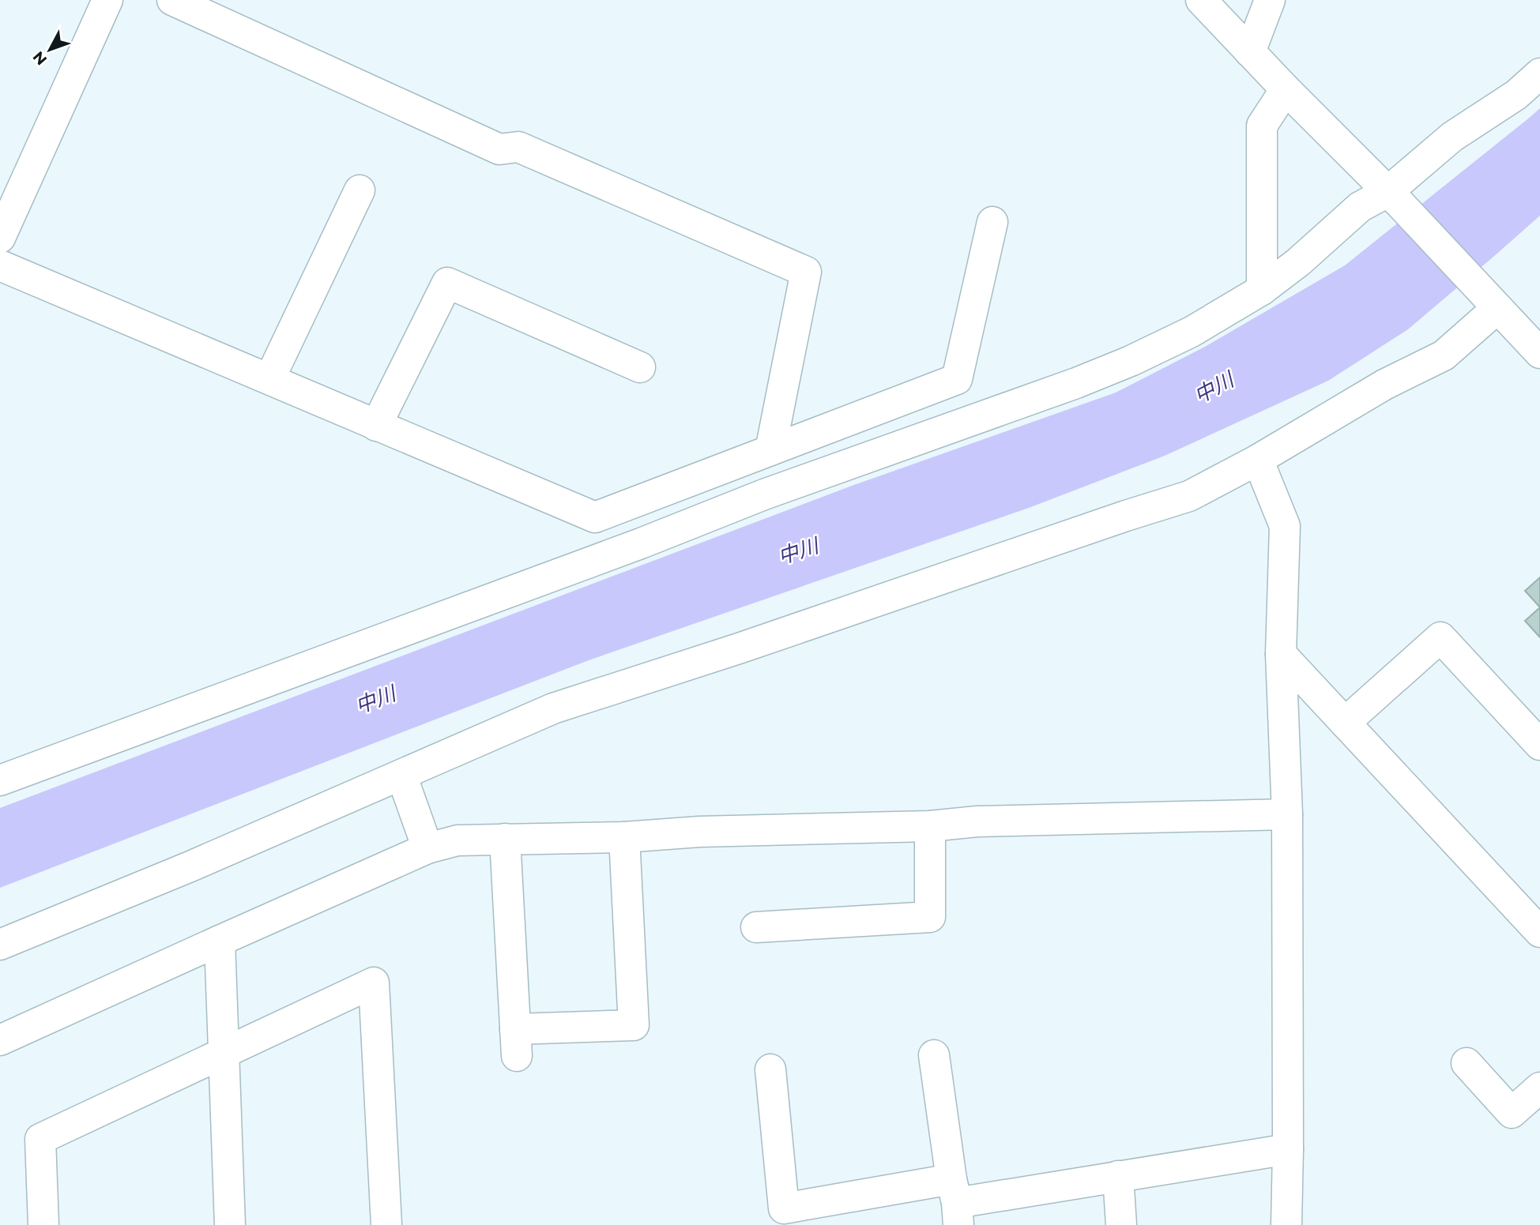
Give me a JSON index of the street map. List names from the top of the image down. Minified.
{"water":["中川"],"north":"bottom left"}
